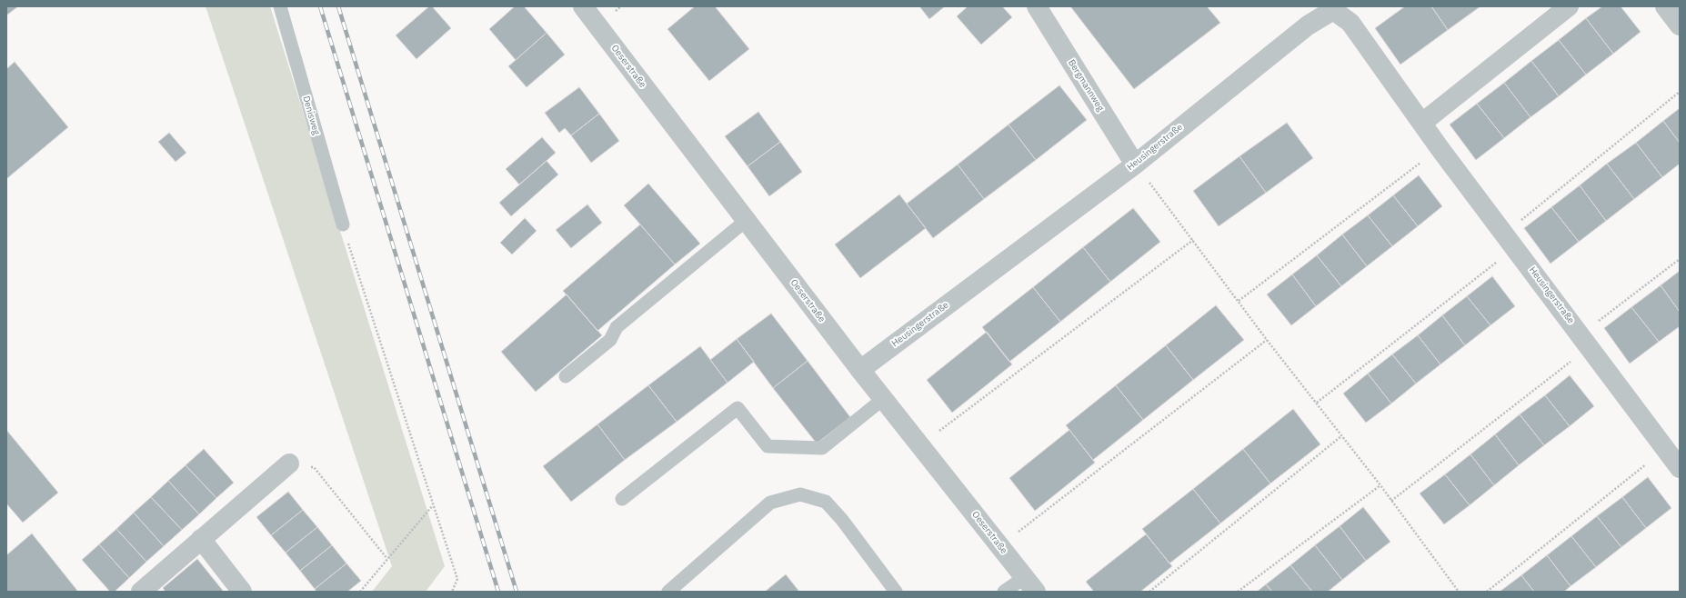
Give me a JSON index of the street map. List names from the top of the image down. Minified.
{"streets":{"street":["Oeserstraße","Bergmannweg","Heusingerstraße"],"lane":["Denisweg"]},"crossings":[["Oeserstraße","Heusingerstraße"],["Bergmannweg","Heusingerstraße"]]}
